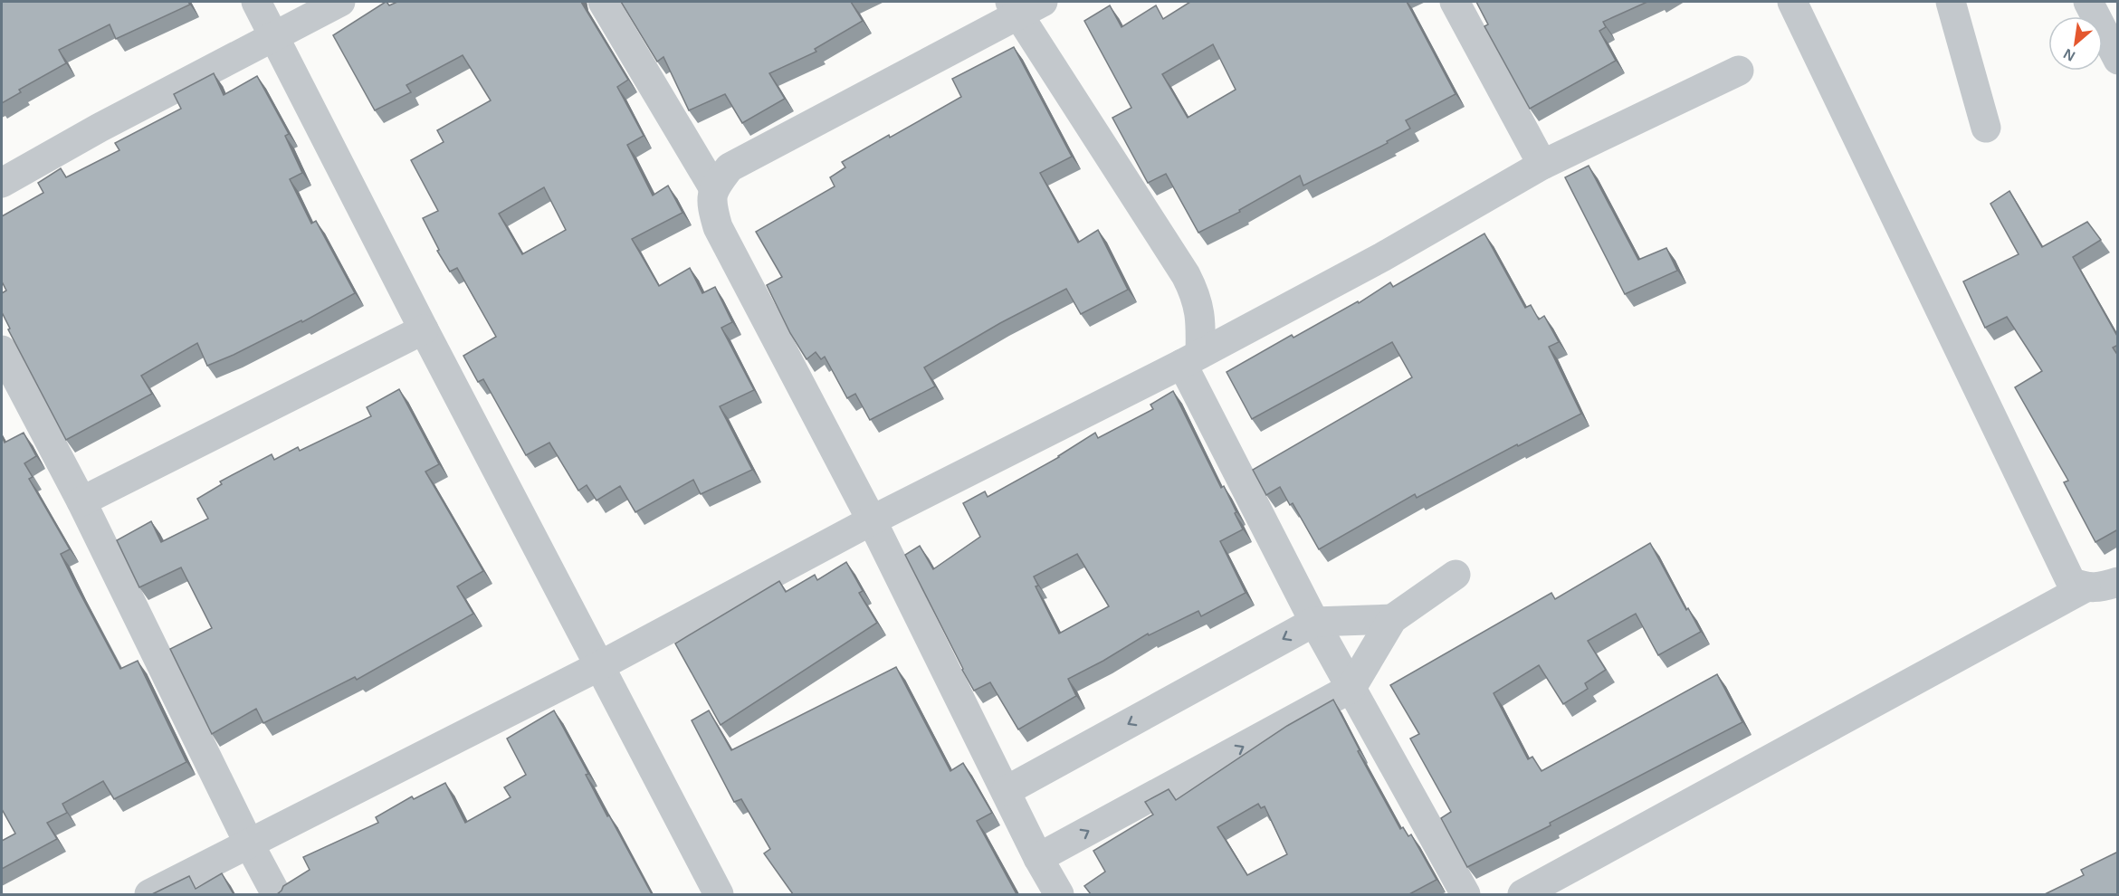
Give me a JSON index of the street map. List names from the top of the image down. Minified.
{"north":"bottom left"}
